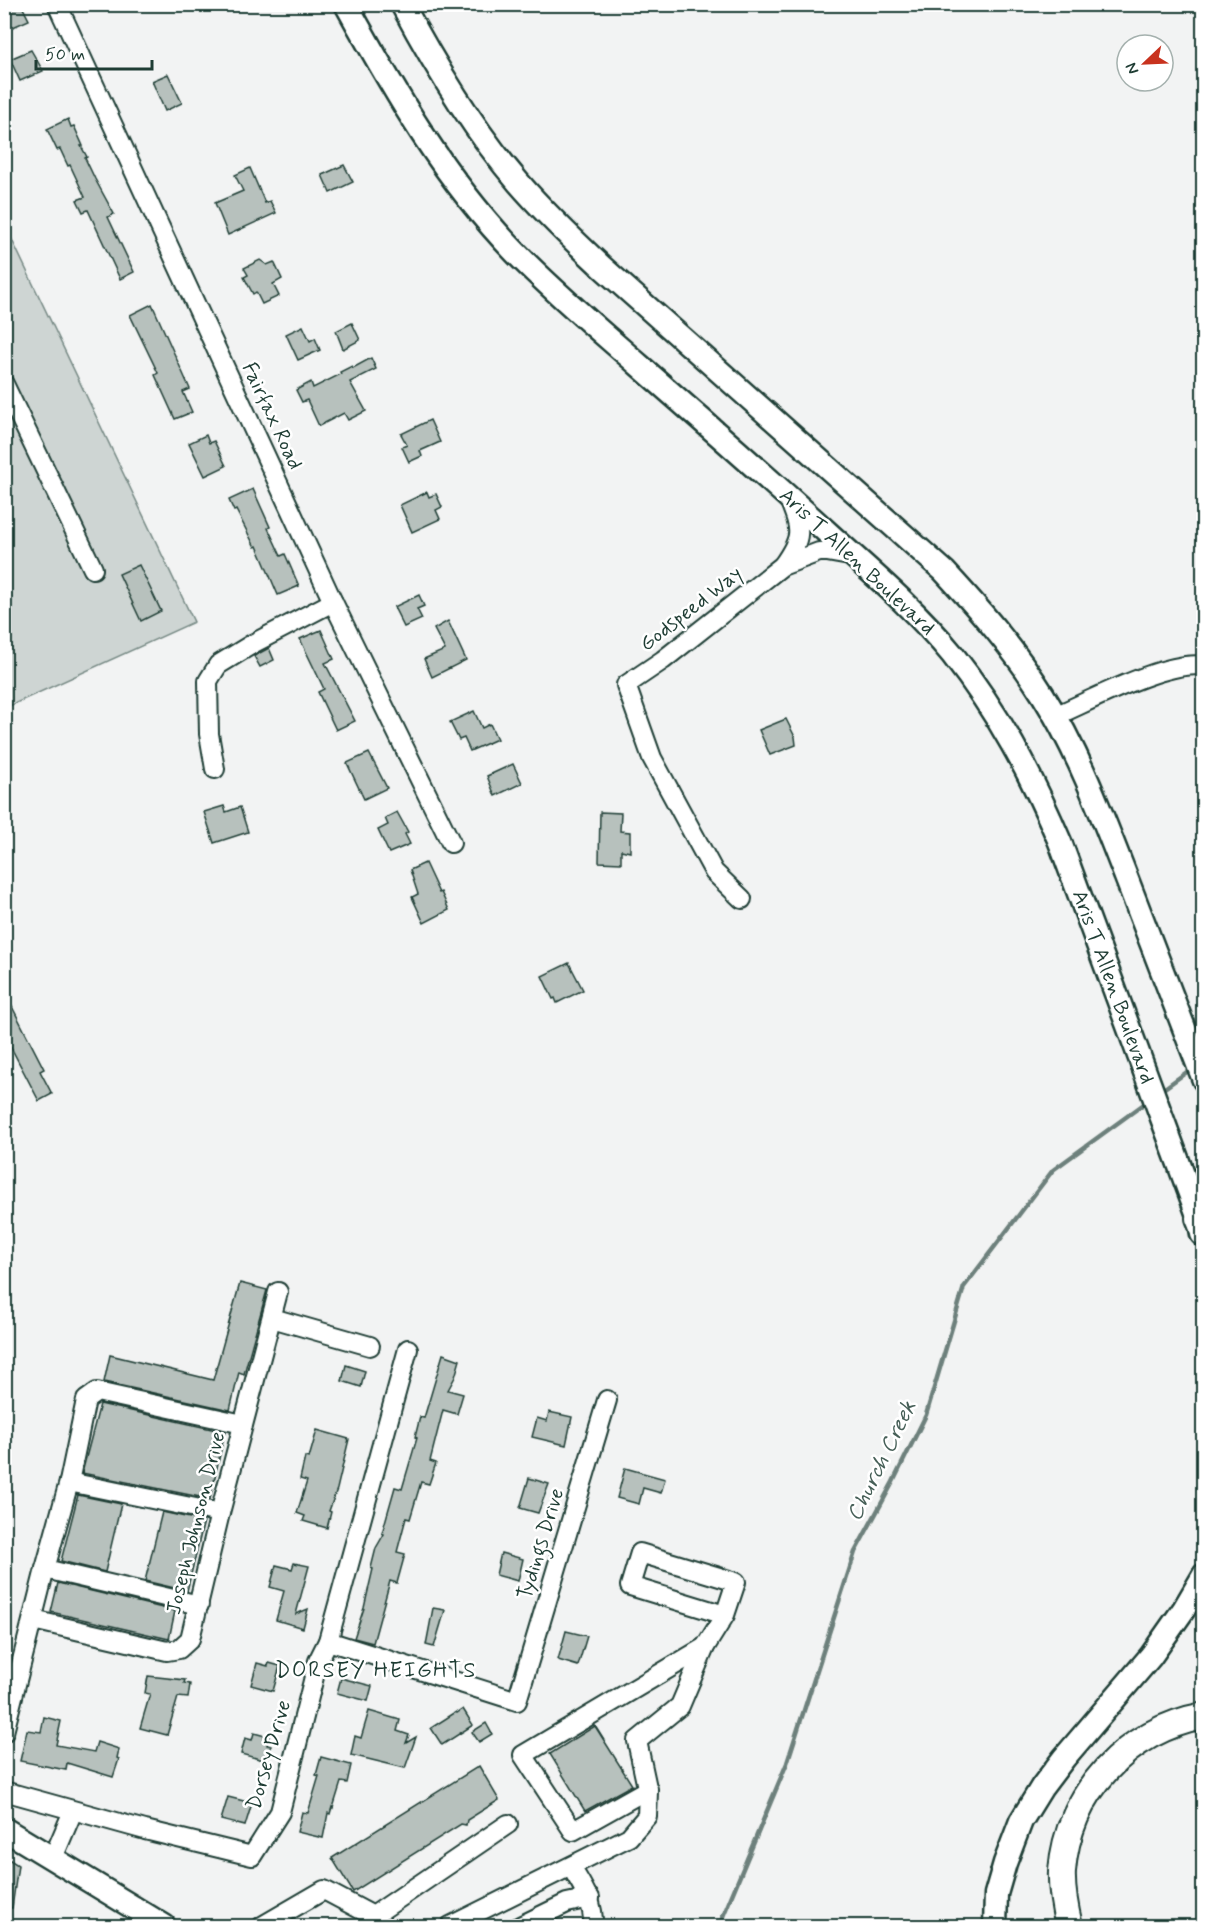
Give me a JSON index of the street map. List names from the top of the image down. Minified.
{"streets":{"main road":["Aris T Allen Boulevard"],"street":["Fairfax Road","Godspeed Way","Joseph Johnson Drive","Tydings Drive","Dorsey Drive"]},"crossings":[["Aris T Allen Boulevard","Godspeed Way"],["Tydings Drive","Dorsey Drive"]],"districts":["DORSEY HEIGHTS"],"water":["Church Creek"],"scale_bar":"50 m","north":"bottom left"}
